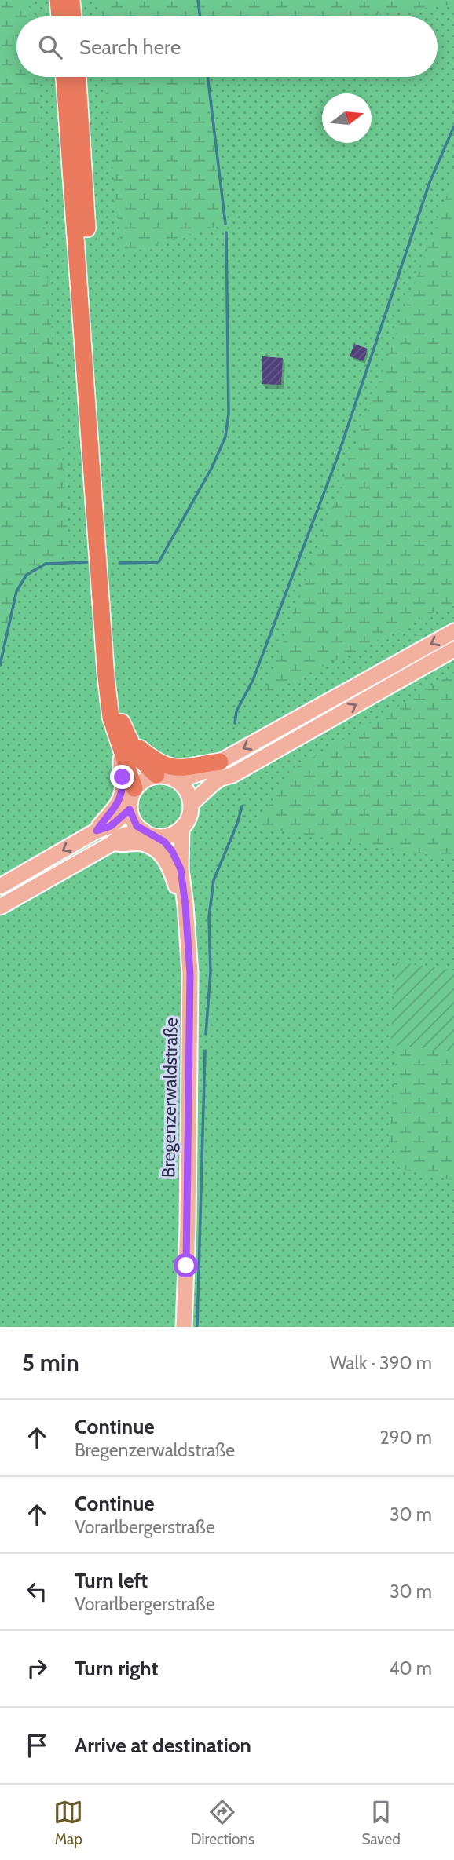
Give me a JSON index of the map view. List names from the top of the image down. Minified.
{"streets":{"main road":["Bregenzerwaldstraße"]},"north":"right","page":{"search":"Search here","heading":["5 min","Walk · 390 m"],"list":[["Continue","Bregenzerwaldstraße","290 m"],["Continue","Vorarlbergerstraße","30 m"],["Turn left","Vorarlbergerstraße","30 m"],["Turn right","40 m"],"Arrive at destination"],"nav":["Map","Directions","Saved"]}}
